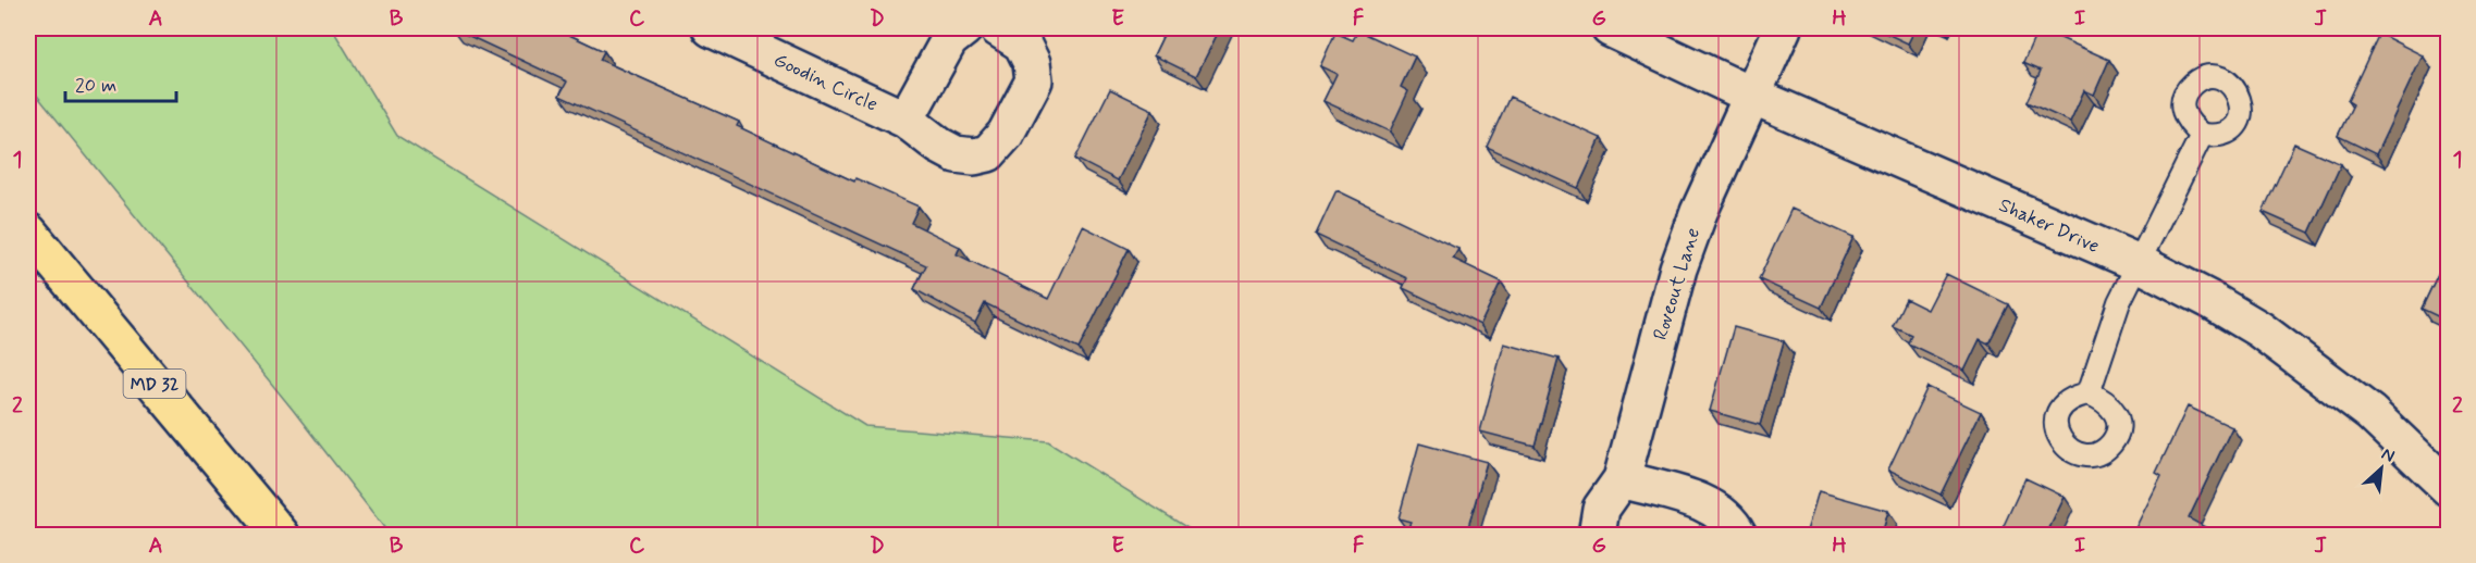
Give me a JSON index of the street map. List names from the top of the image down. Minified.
{"streets":{"highway":["MD 32"],"street":["Goodin Circle","Shaker Drive","Roveout Lane"]},"crossings":[["Shaker Drive","Roveout Lane"]],"scale_bar":"20 m","north":"top right","grid":{"columns":["A","B","C","D","E","F","G","H","I","J"],"rows":["1","2"]}}
